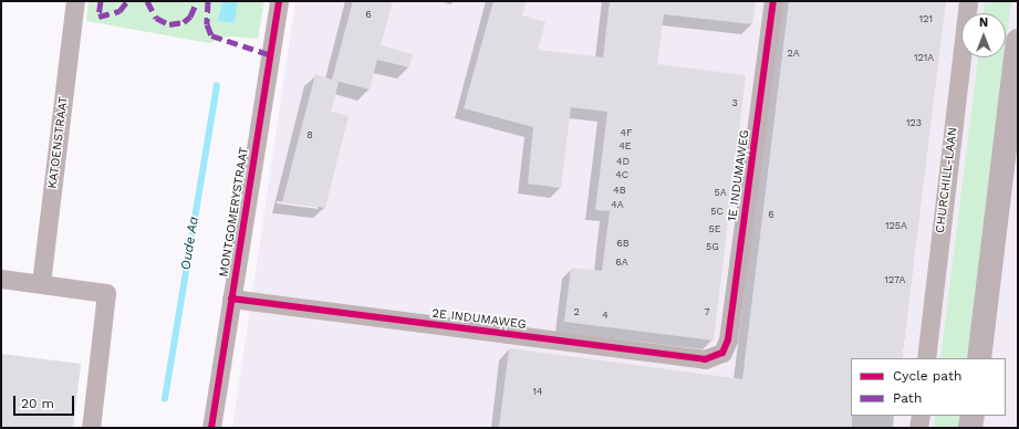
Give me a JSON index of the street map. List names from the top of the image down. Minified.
{"streets":{"street":["KATOENSTRAAT","1E INDUMAWEG","CHURCHILL-LAAN","MONTGOMERYSTRAAT","2E INDUMAWEG"]},"crossings":[["1E INDUMAWEG","2E INDUMAWEG"],["MONTGOMERYSTRAAT","2E INDUMAWEG"]],"water":["Oude Aa"],"house_numbers":["6","121","2A","121A","3","123","4F","8","4E","4D","4C","4B","5A","4A","5C","6","125A","5E","6B","5G","6A","127A","2","7","4","14"],"legend":["Cycle path","Path"],"scale_bar":"20 m","north":"top"}
